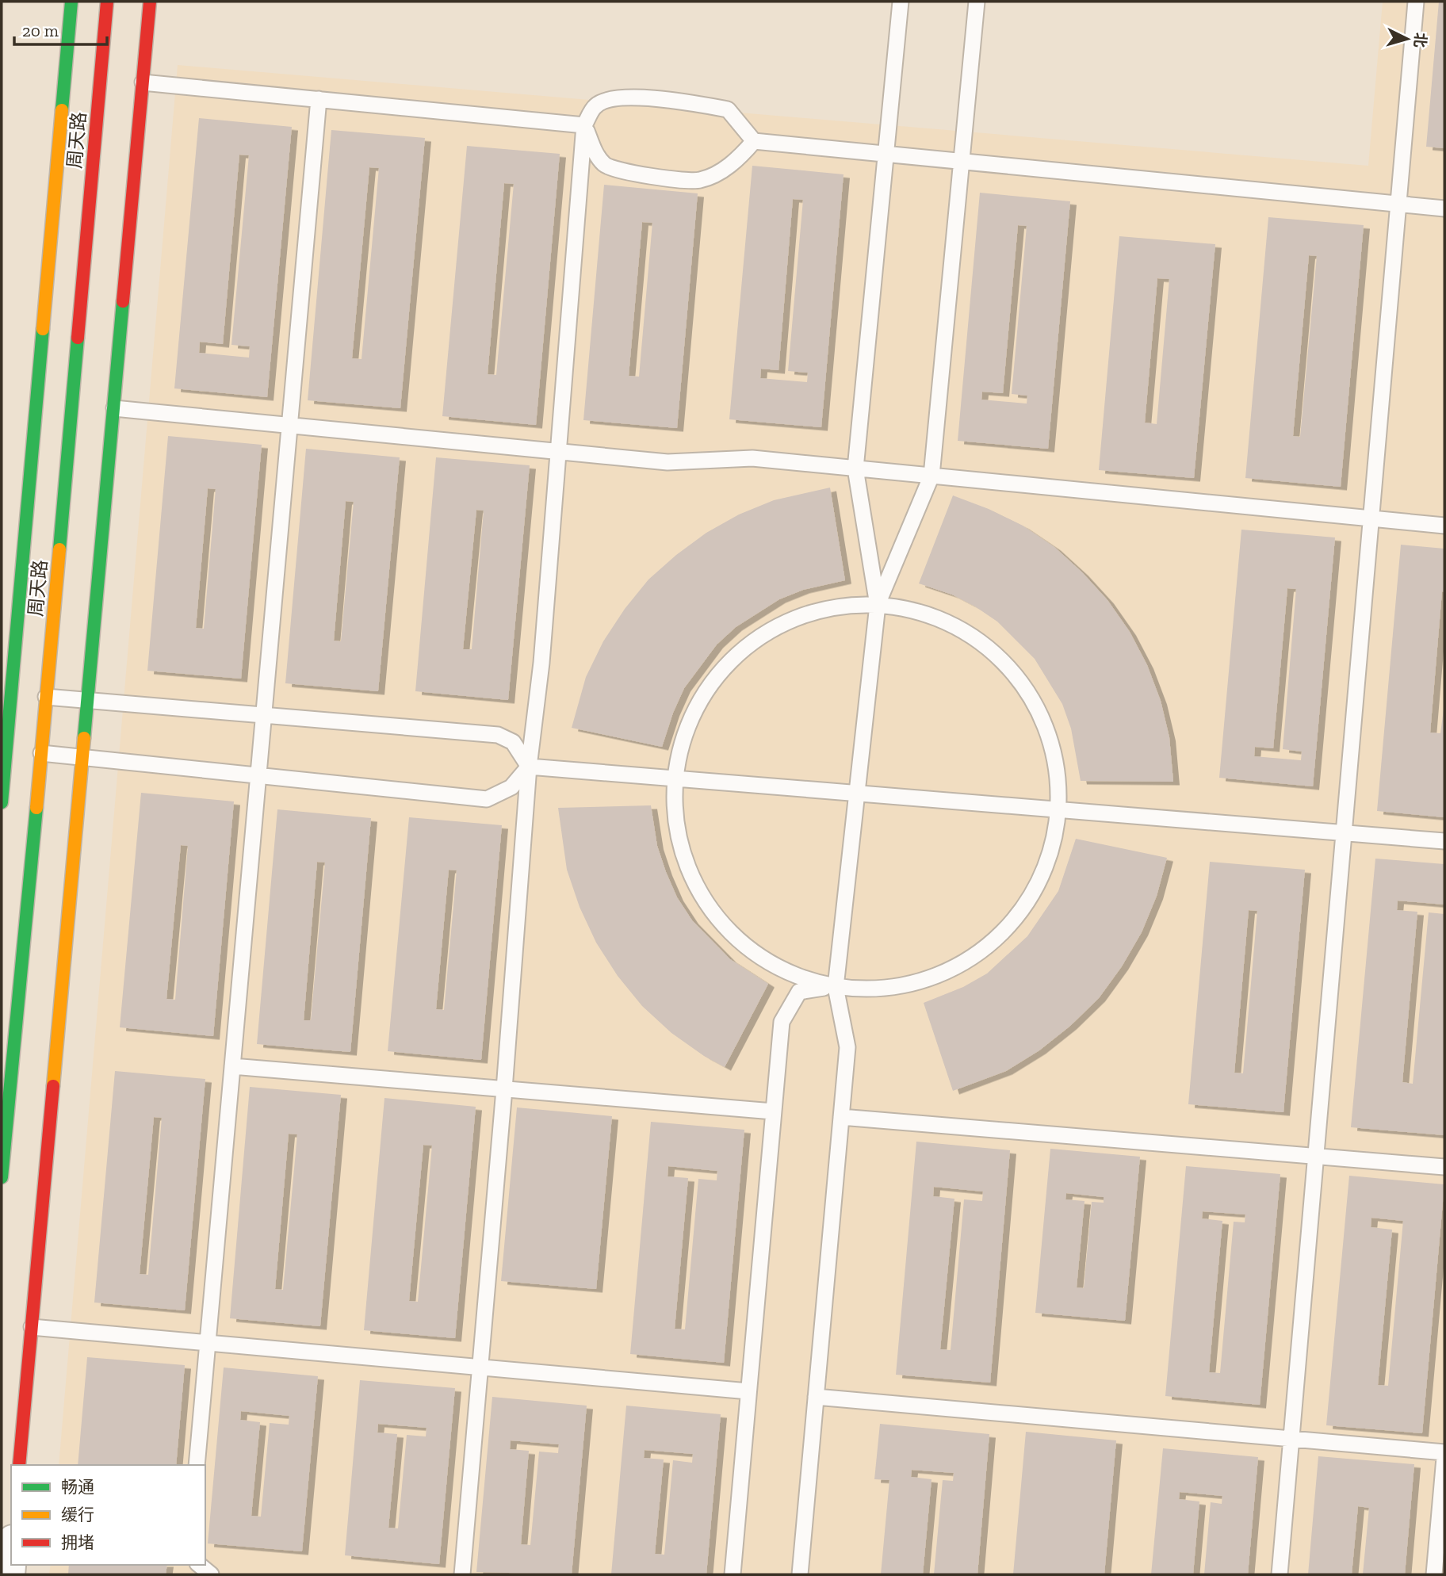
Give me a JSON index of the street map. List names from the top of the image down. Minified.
{"streets":{"street":["周天路"]},"legend":["畅通","缓行","拥堵"],"scale_bar":"20 m","north":"right"}
